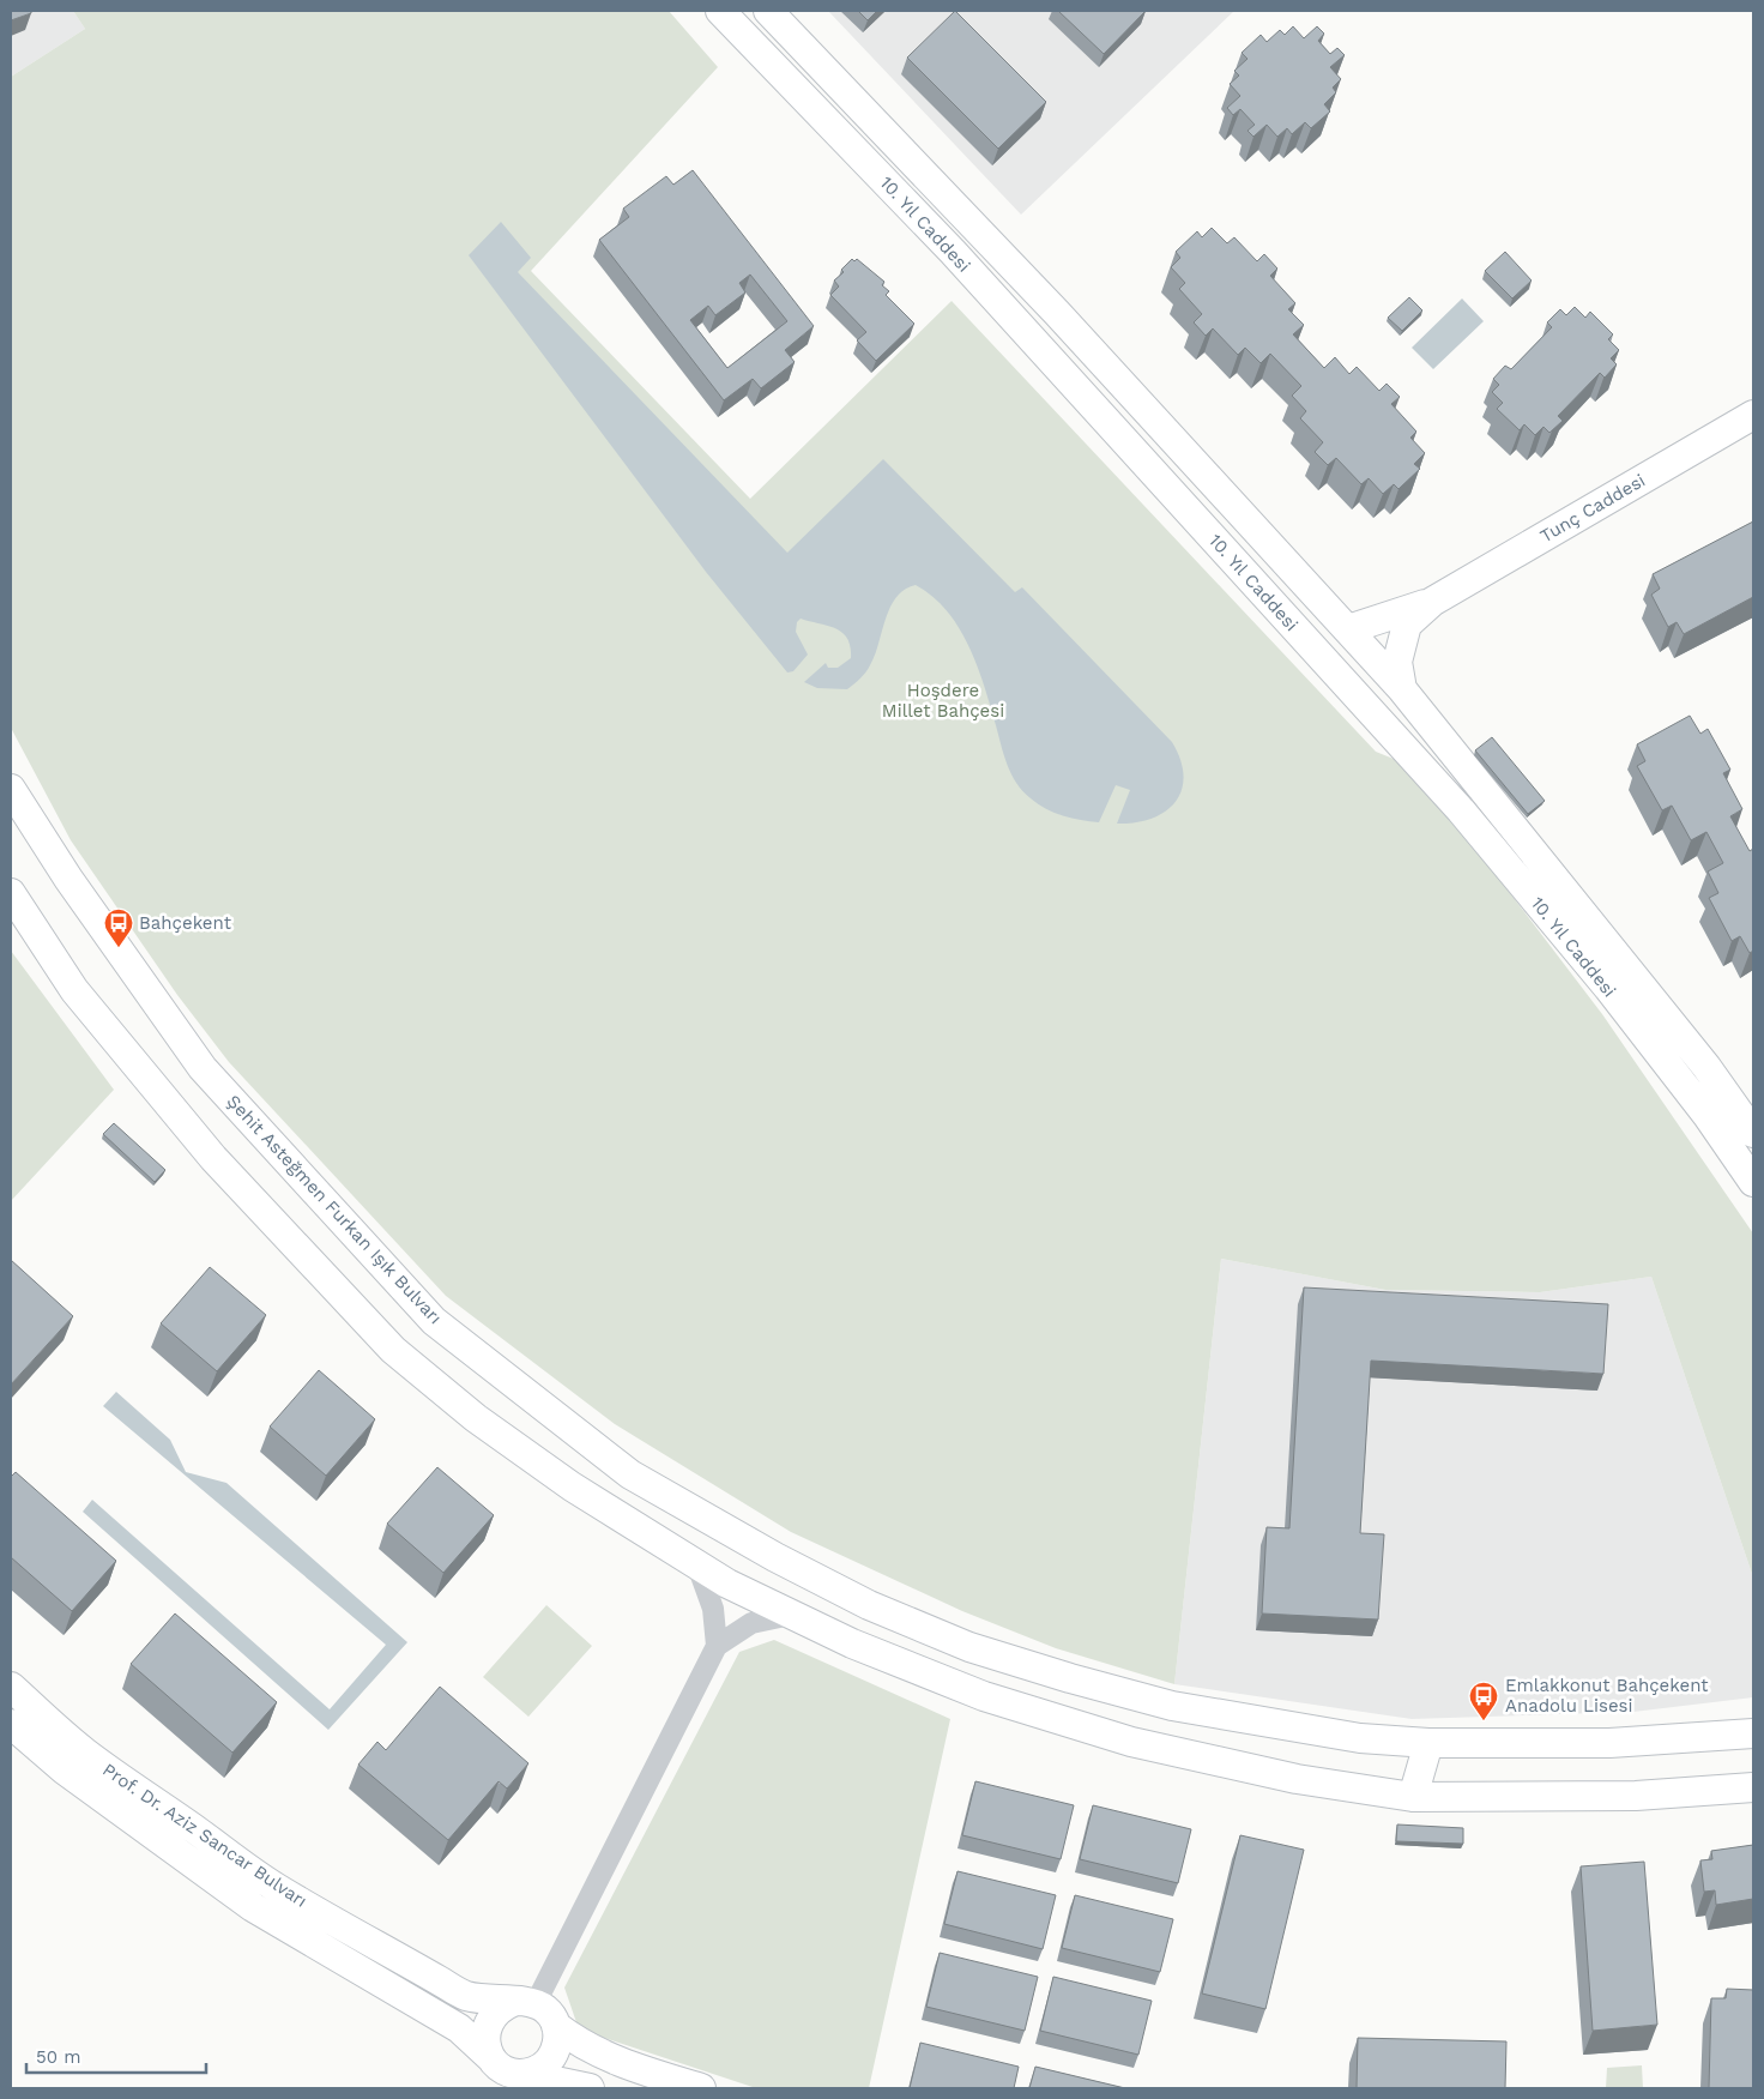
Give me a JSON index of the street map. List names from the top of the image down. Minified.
{"streets":{"main road":["10. Yıl Caddesi","Tunç Caddesi","Şehit Asteğmen Furkan Işık Bulvarı","Prof. Dr. Aziz Sancar Bulvarı"]},"crossings":[["10. Yıl Caddesi","Tunç Caddesi"]],"parks":["Hoşdere Millet Bahçesi"],"places":{"bus stop":["Bahçekent","Emlakkonut Bahçekent Anadolu Lisesi"]},"scale_bar":"50 m"}
